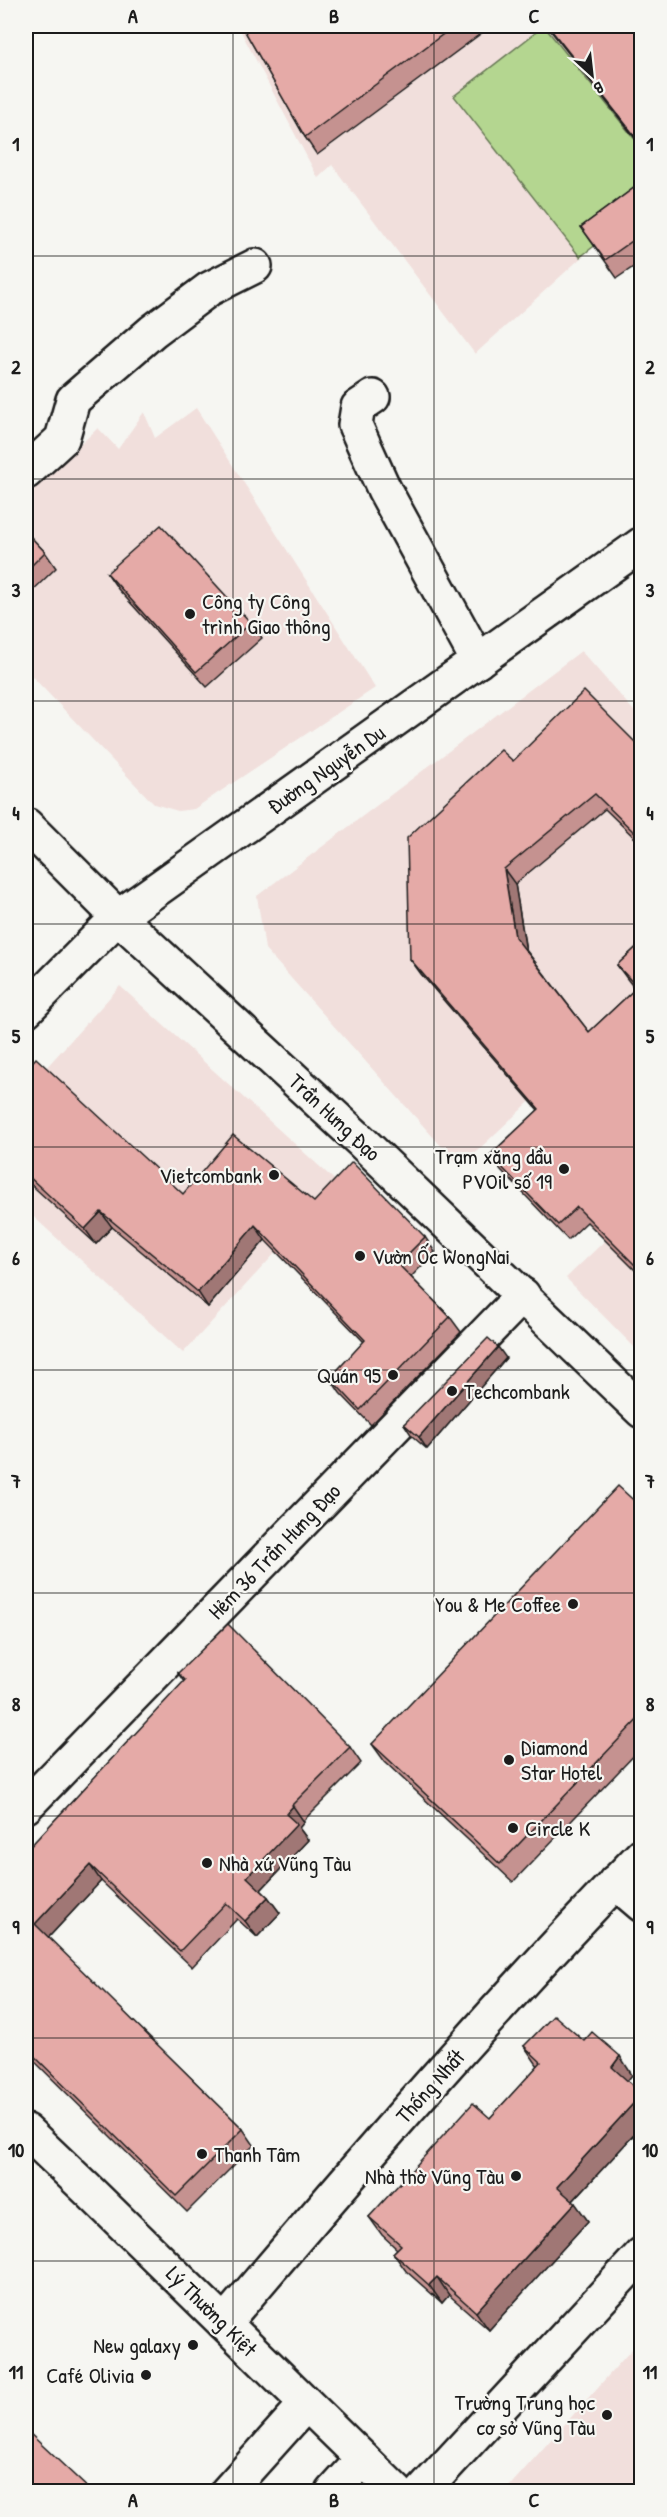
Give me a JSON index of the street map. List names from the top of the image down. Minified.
{"streets":{"street":["Đường Nguyễn Du","Trần Hưng Đạo","Hẻm 36 Trần Hưng Đạo","Thống Nhất","Lý Thường Kiệt"]},"crossings":[["Đường Nguyễn Du","Trần Hưng Đạo"],["Trần Hưng Đạo","Hẻm 36 Trần Hưng Đạo"],["Thống Nhất","Lý Thường Kiệt"]],"places":["Công ty Công trình Giao thông","Trạm xăng dầu PVOil số 19","Vietcombank","Vườn Ốc WongNai","Quán 95","Techcombank","You & Me Coffee","Diamond Star Hotel","Circle K","Nhà xứ Vũng Tàu","Thanh Tâm","Nhà thờ Vũng Tàu","New galaxy","Café Olivia","Trường Trung học cơ sở Vũng Tàu"],"north":"bottom right","grid":{"columns":["A","B","C"],"rows":["1","2","3","4","5","6","7","8","9","10","11"]}}
